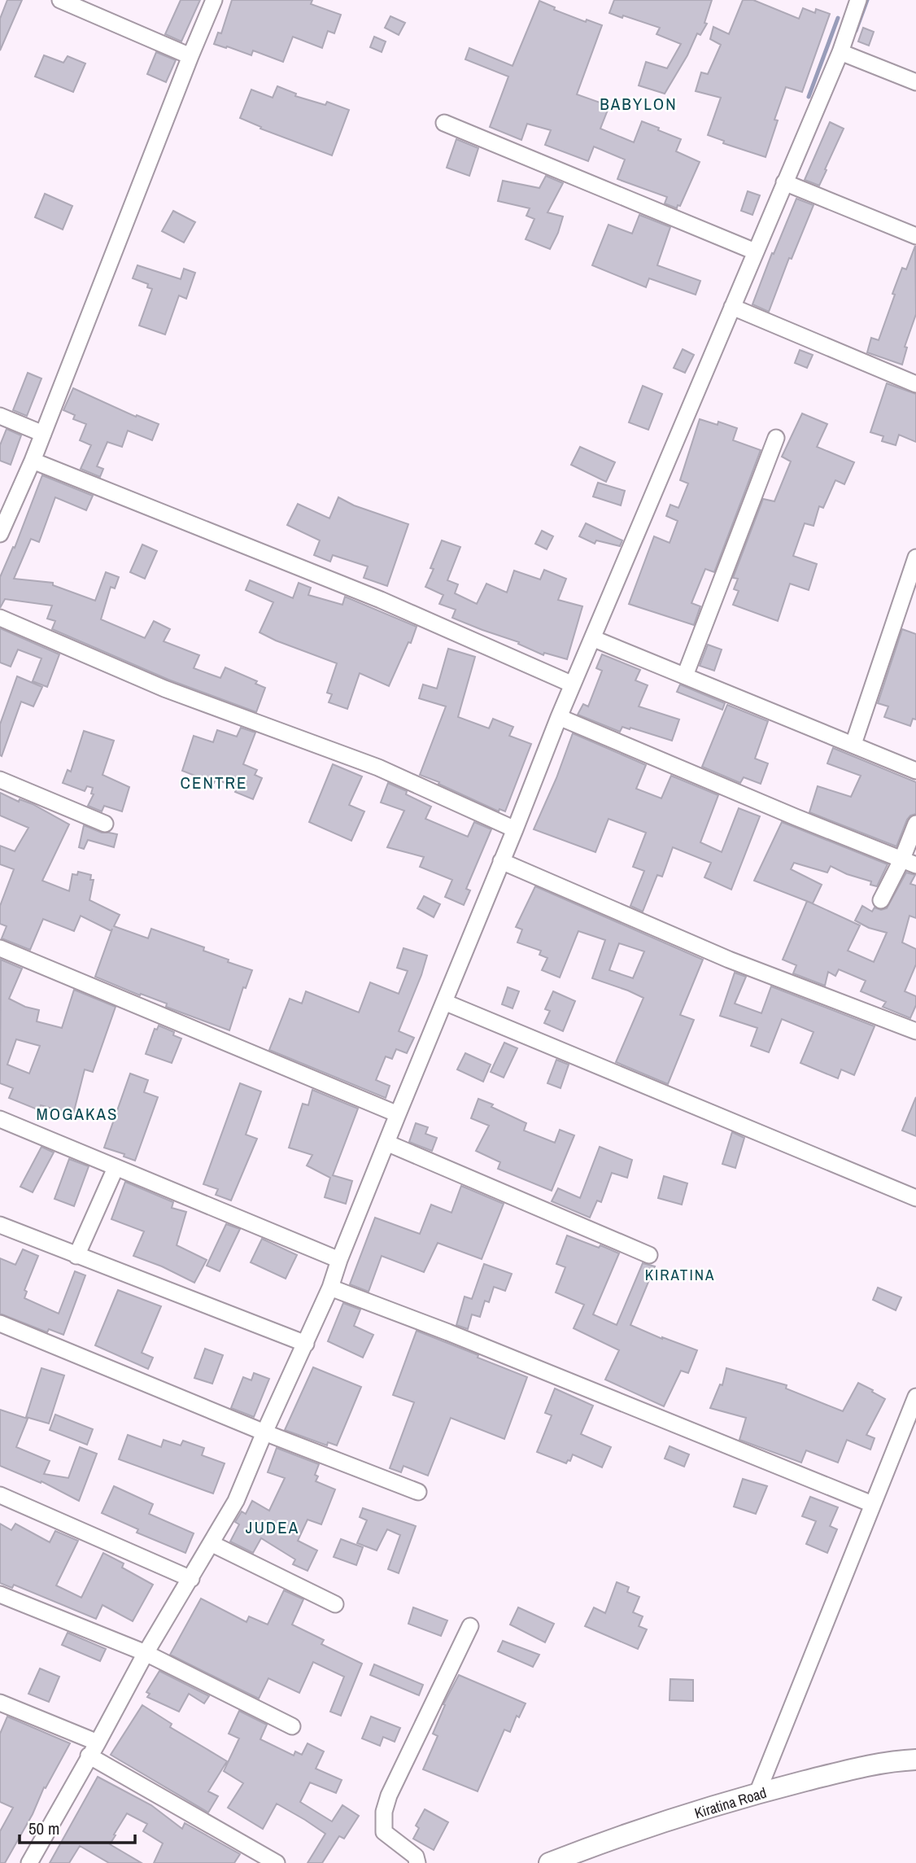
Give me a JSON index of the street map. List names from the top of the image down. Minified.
{"streets":{"street":["Kiratina Road"]},"districts":["BABYLON","CENTRE","MOGAKAS","KIRATINA","JUDEA"],"scale_bar":"50 m"}
